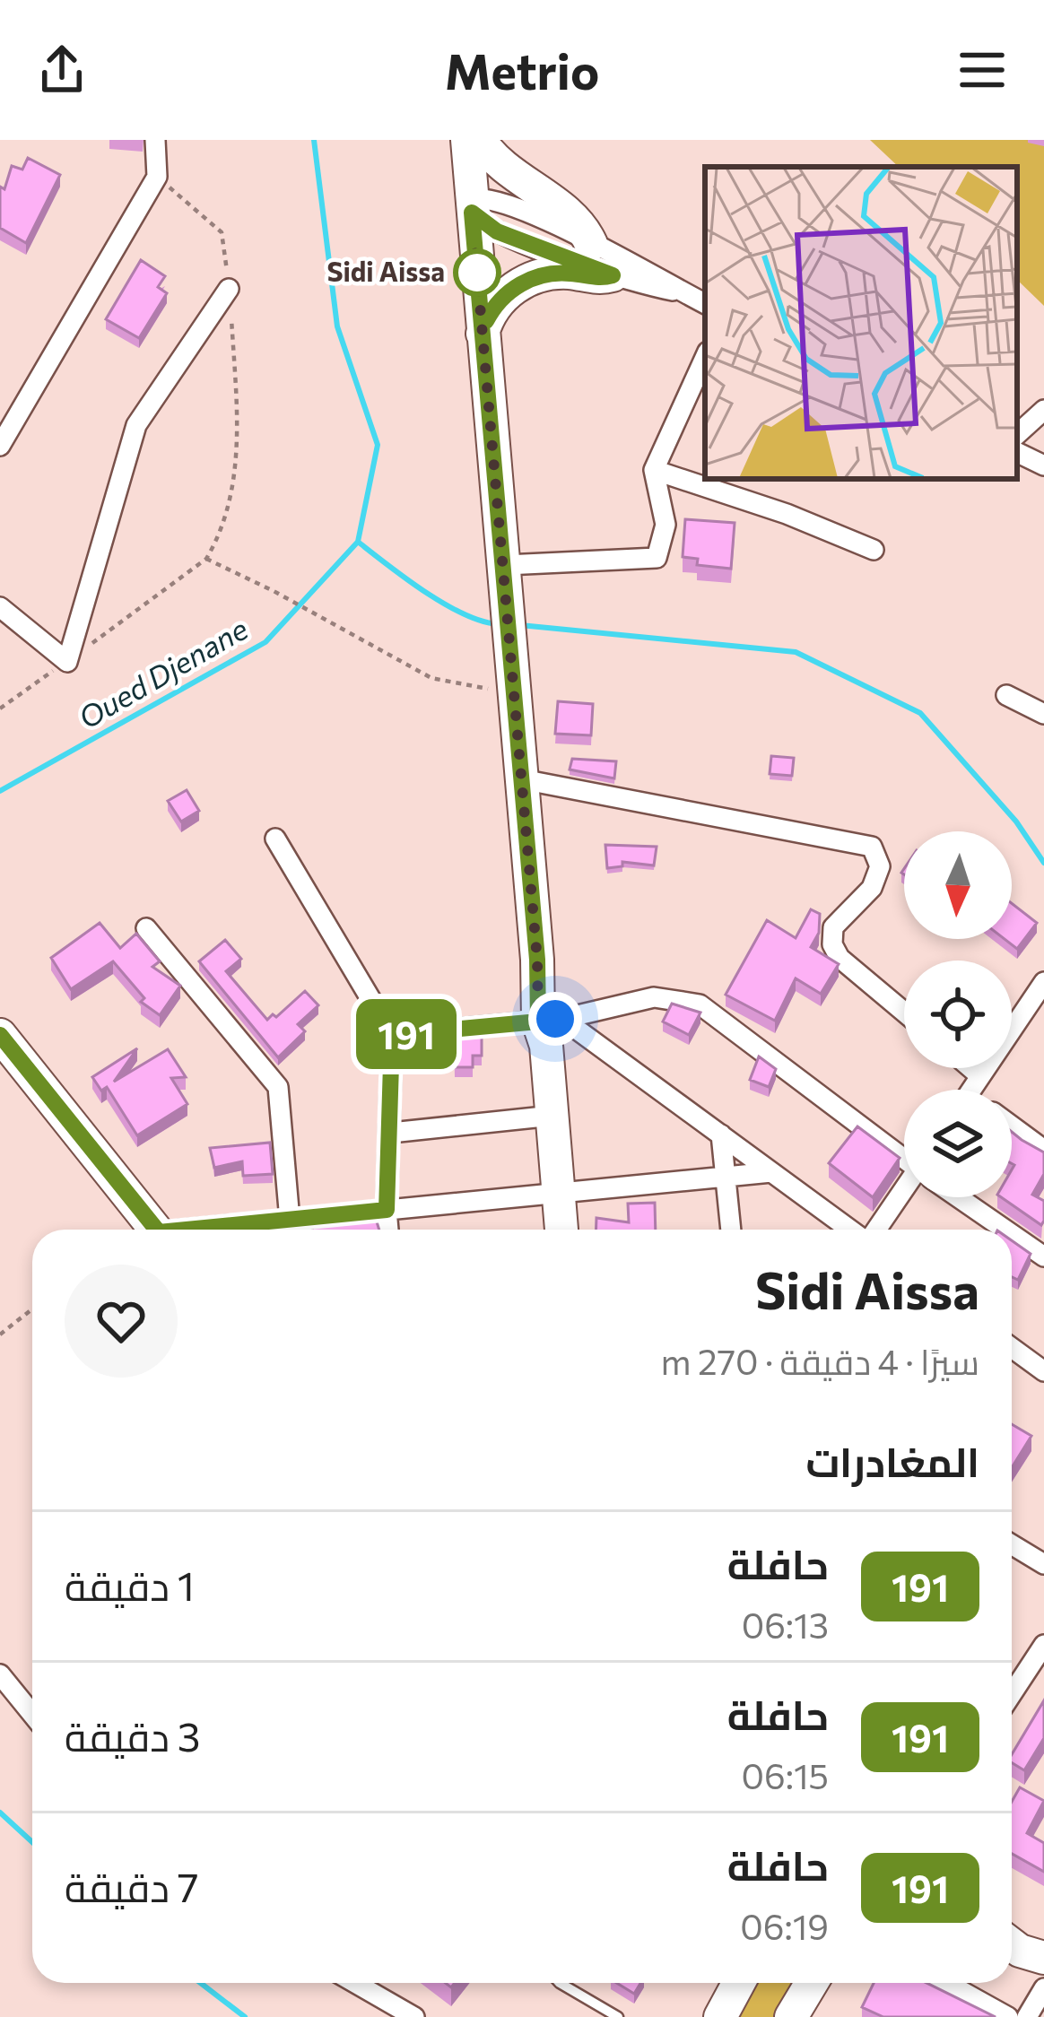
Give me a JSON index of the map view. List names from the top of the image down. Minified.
{"water":["Oued Djenane"],"places":["Sidi Aissa"],"lines":["bus line 191"],"north":"bottom","page":{"header":"Metrio","on_map":"191","heading":[["Sidi Aissa","سيرًا · 4 دقيقة · 270 m"],"المغادرات"],"list":[{"mark":"191","name":"حافلة","note":"06:13","value":"1 دقيقة"},{"mark":"191","name":"حافلة","note":"06:15","value":"3 دقيقة"},{"mark":"191","name":"حافلة","note":"06:19","value":"7 دقيقة"}]}}
